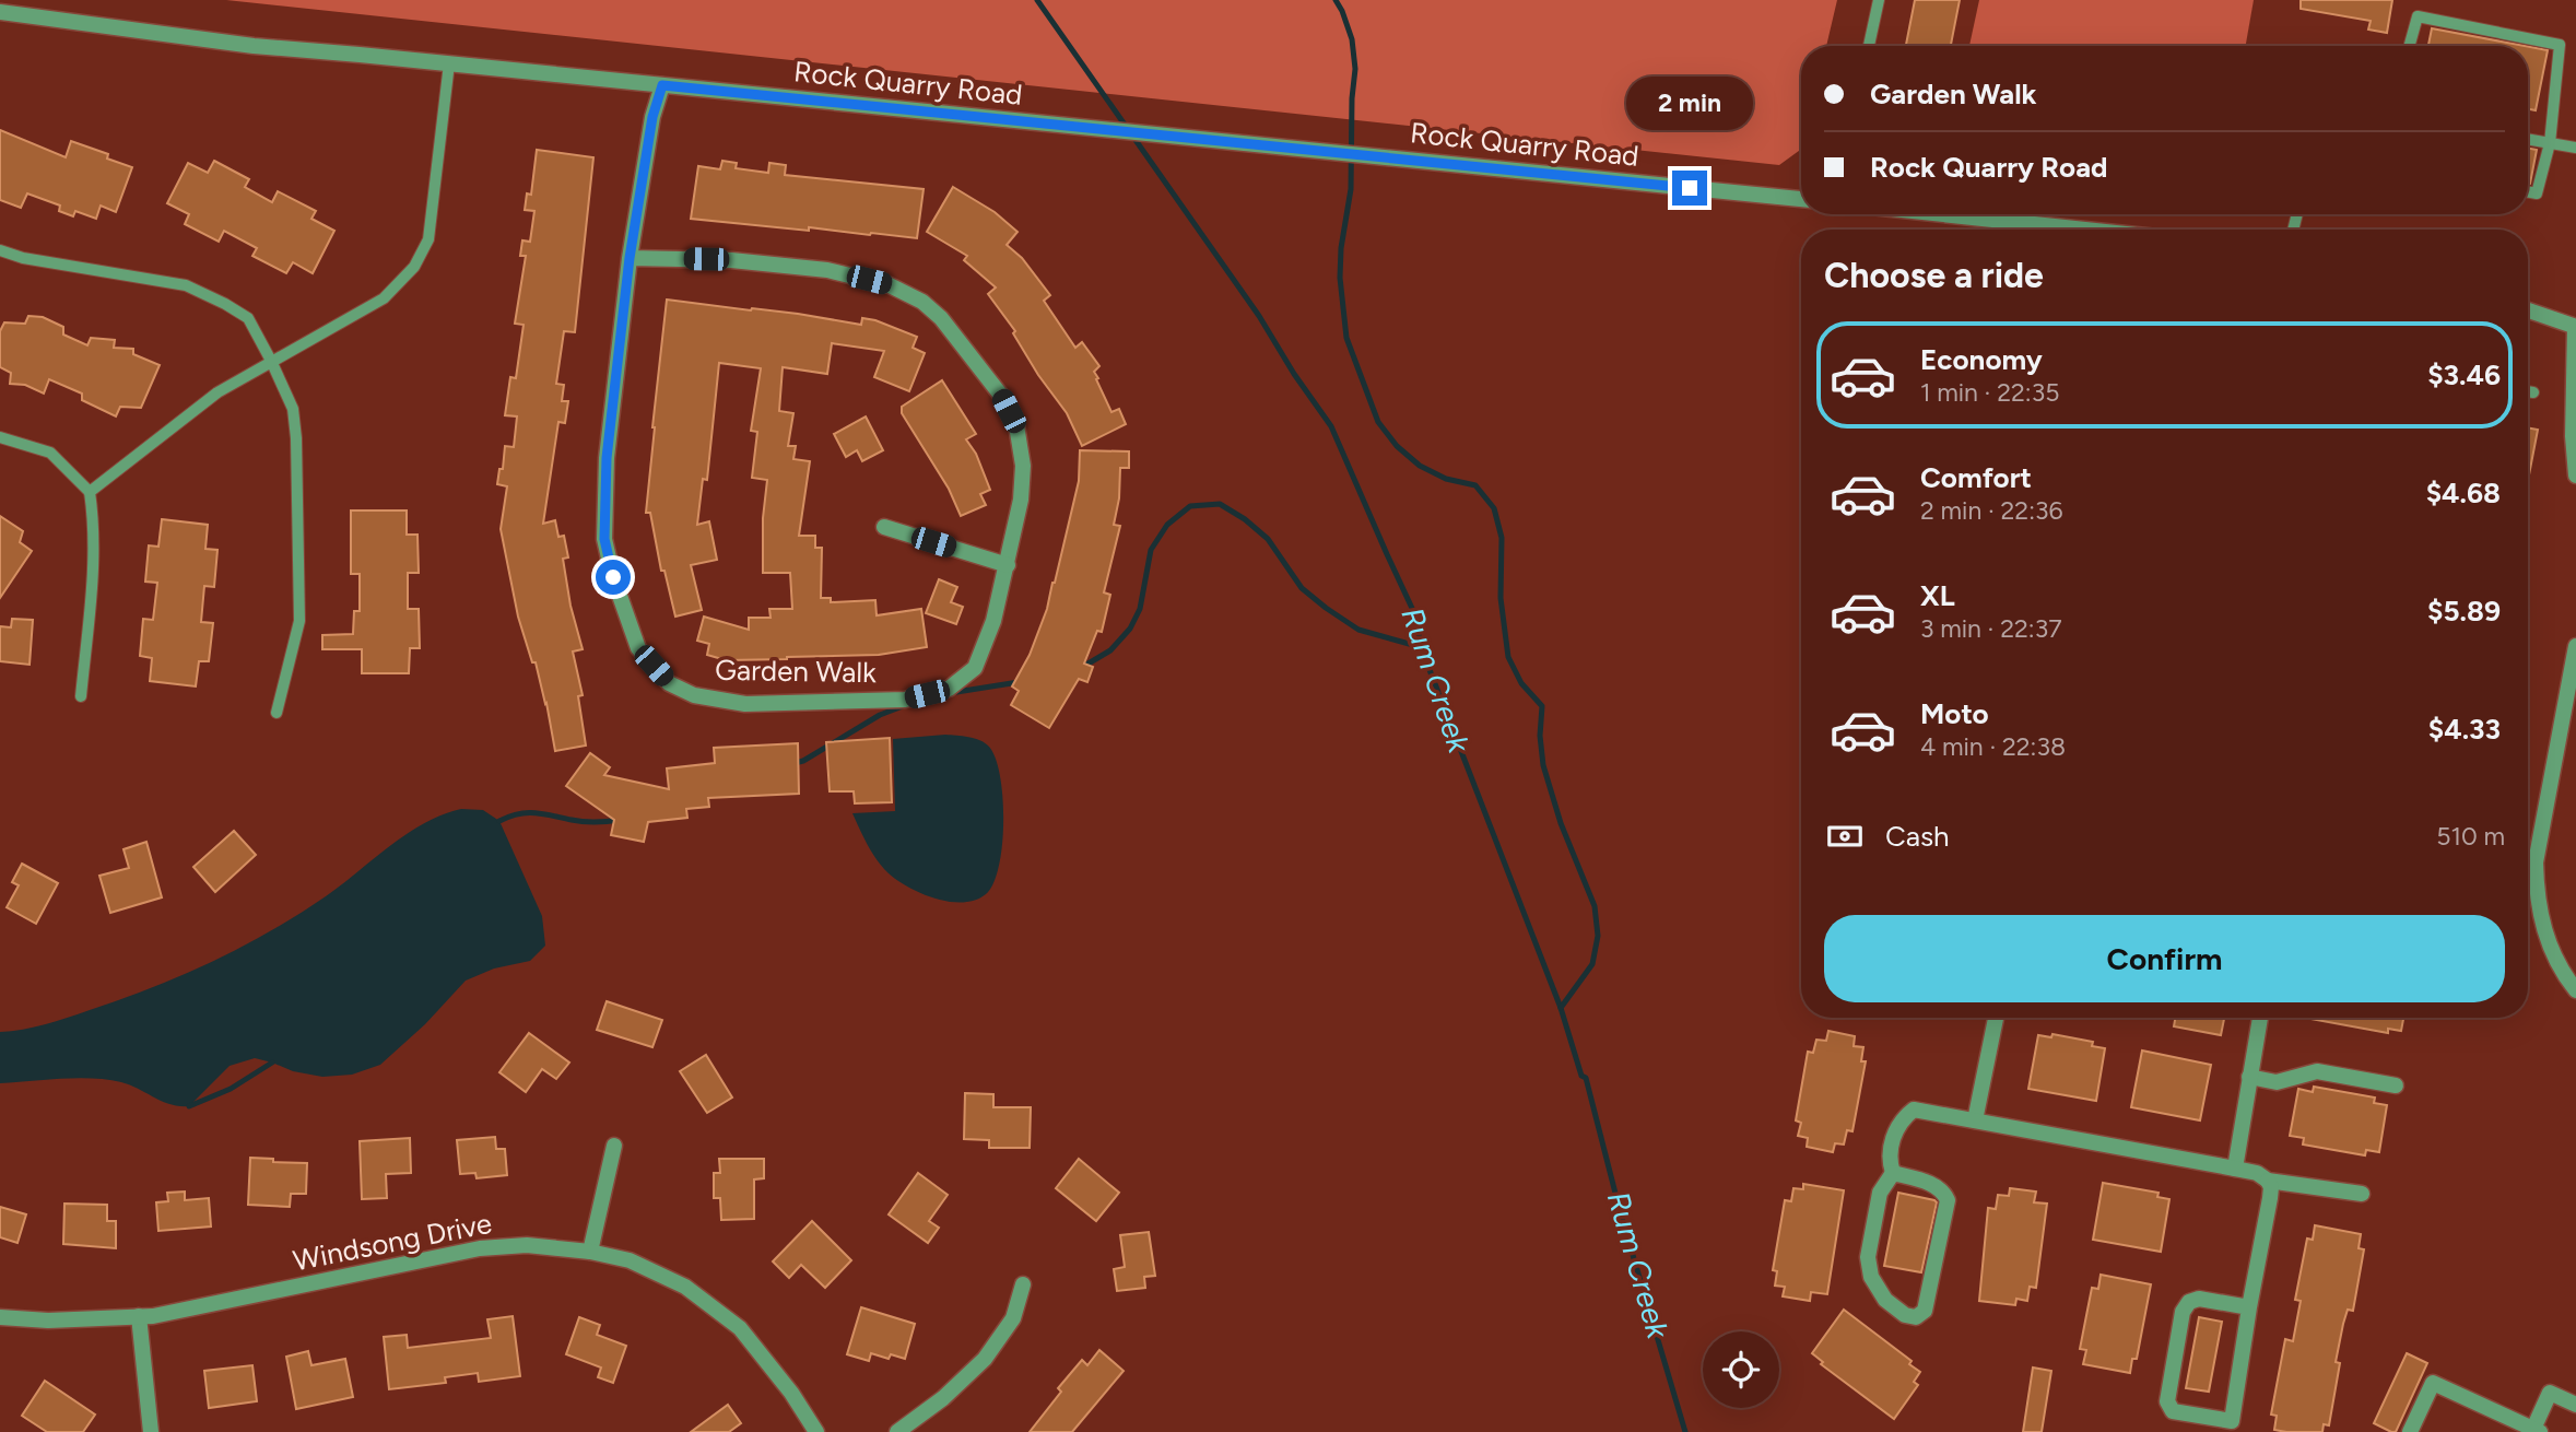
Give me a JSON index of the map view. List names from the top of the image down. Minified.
{"streets":{"street":["Rock Quarry Road","Garden Walk","Windsong Drive"]},"crossings":[["Rock Quarry Road","Garden Walk"]],"water":["Rum Creek"],"page":{"banner":["Garden Walk","Rock Quarry Road"],"bubble":"2 min","heading":"Choose a ride","list":[{"name":"Economy","note":"1 min · 22:35","value":"$3.46"},{"name":"Comfort","note":"2 min · 22:36","value":"$4.68"},{"name":"XL","note":"3 min · 22:37","value":"$5.89"},{"name":"Moto","note":"4 min · 22:38","value":"$4.33"}],"pay":["Cash","510 m"],"buttons":"Confirm"}}
